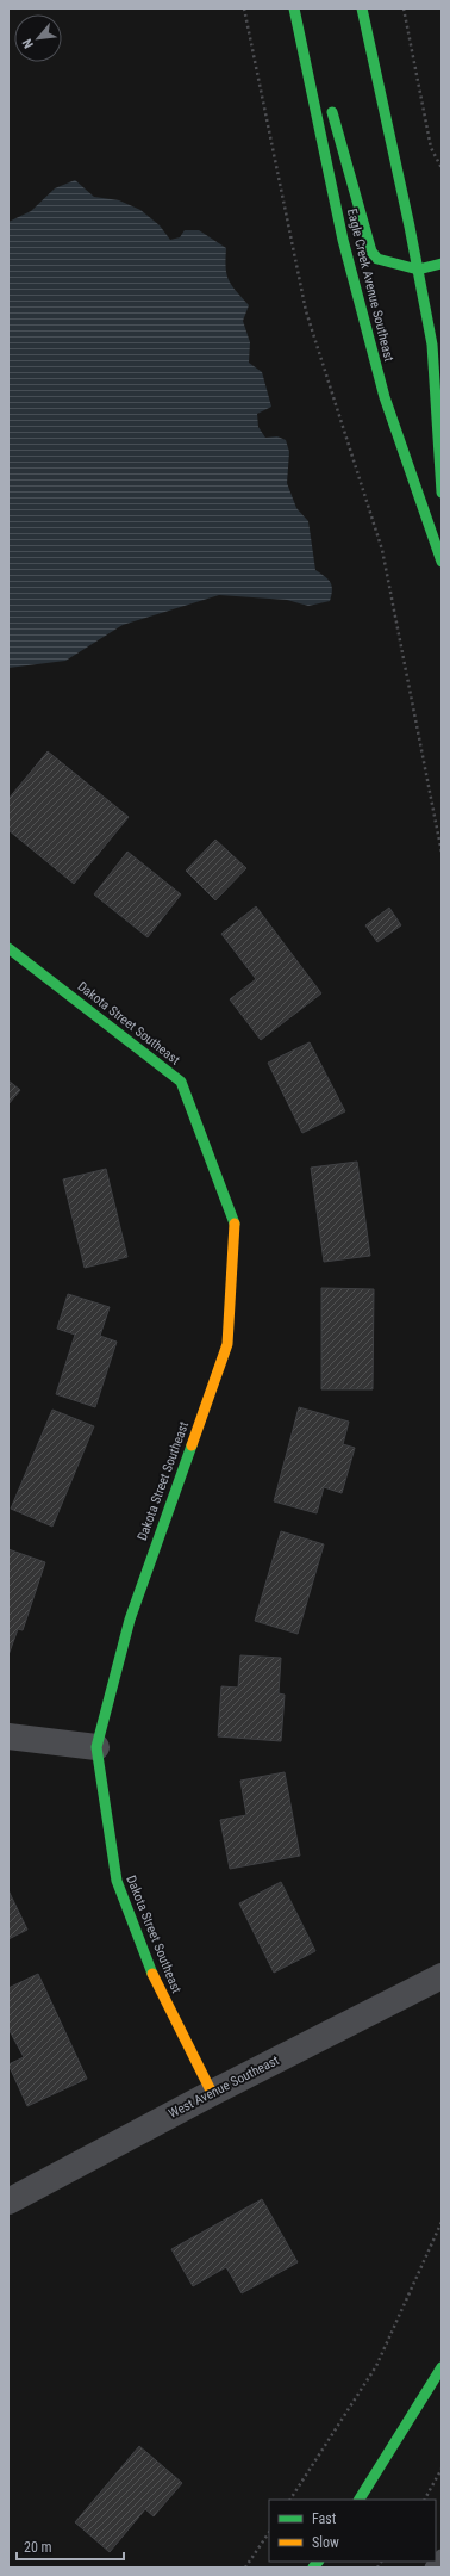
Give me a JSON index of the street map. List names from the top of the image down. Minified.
{"streets":{"main road":["Eagle Creek Avenue Southeast","Dakota Street Southeast"],"street":["West Avenue Southeast"]},"crossings":[["Dakota Street Southeast","West Avenue Southeast"]],"legend":["Fast","Slow"],"scale_bar":"20 m","north":"bottom left"}
